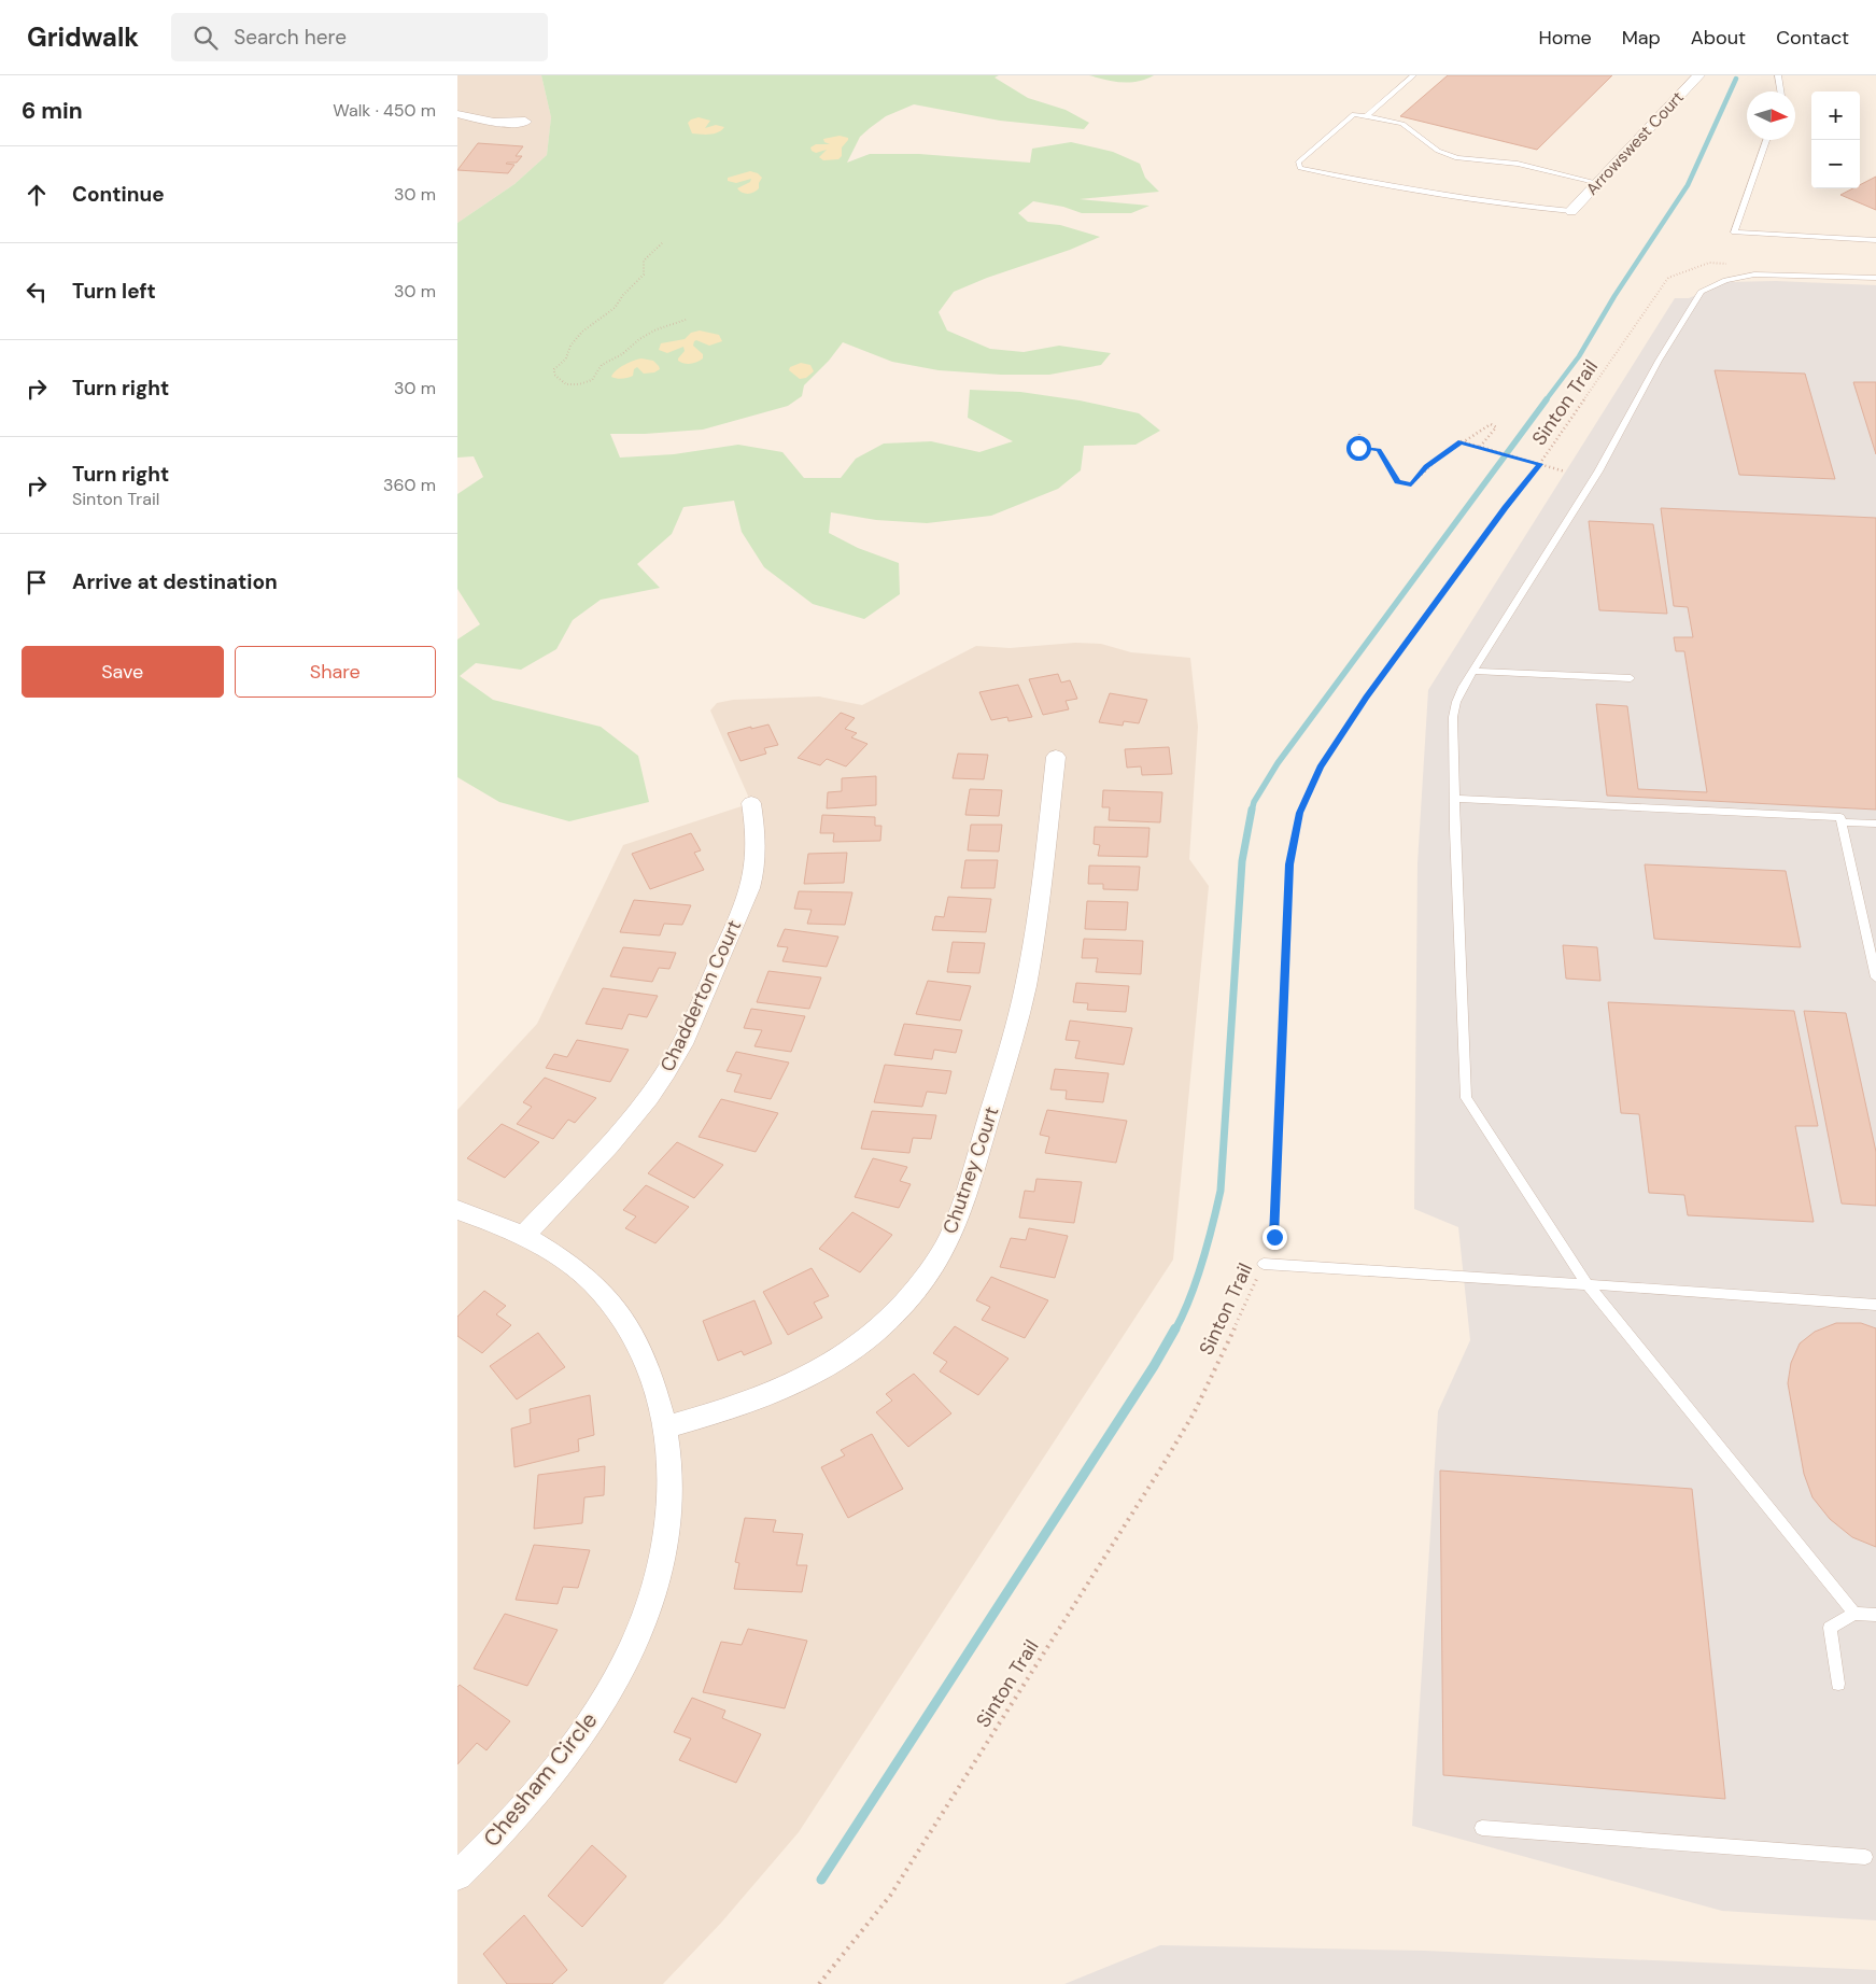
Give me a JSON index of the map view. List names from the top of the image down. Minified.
{"streets":{"street":["Arrowswest Court","Chadderton Court","Chutney Court","Chesham Circle"],"path":["Sinton Trail"]},"crossings":[["Chadderton Court","Chesham Circle"],["Chutney Court","Chesham Circle"]],"north":"right","page":{"header":"Gridwalk","search":"Search here","nav":["Home","Map","About","Contact"],"heading":["6 min","Walk · 450 m"],"map_buttons":["+","−"],"list":[["Continue","30 m"],["Turn left","30 m"],["Turn right","30 m"],["Turn right","Sinton Trail","360 m"],"Arrive at destination"],"buttons":["Save","Share"]}}
